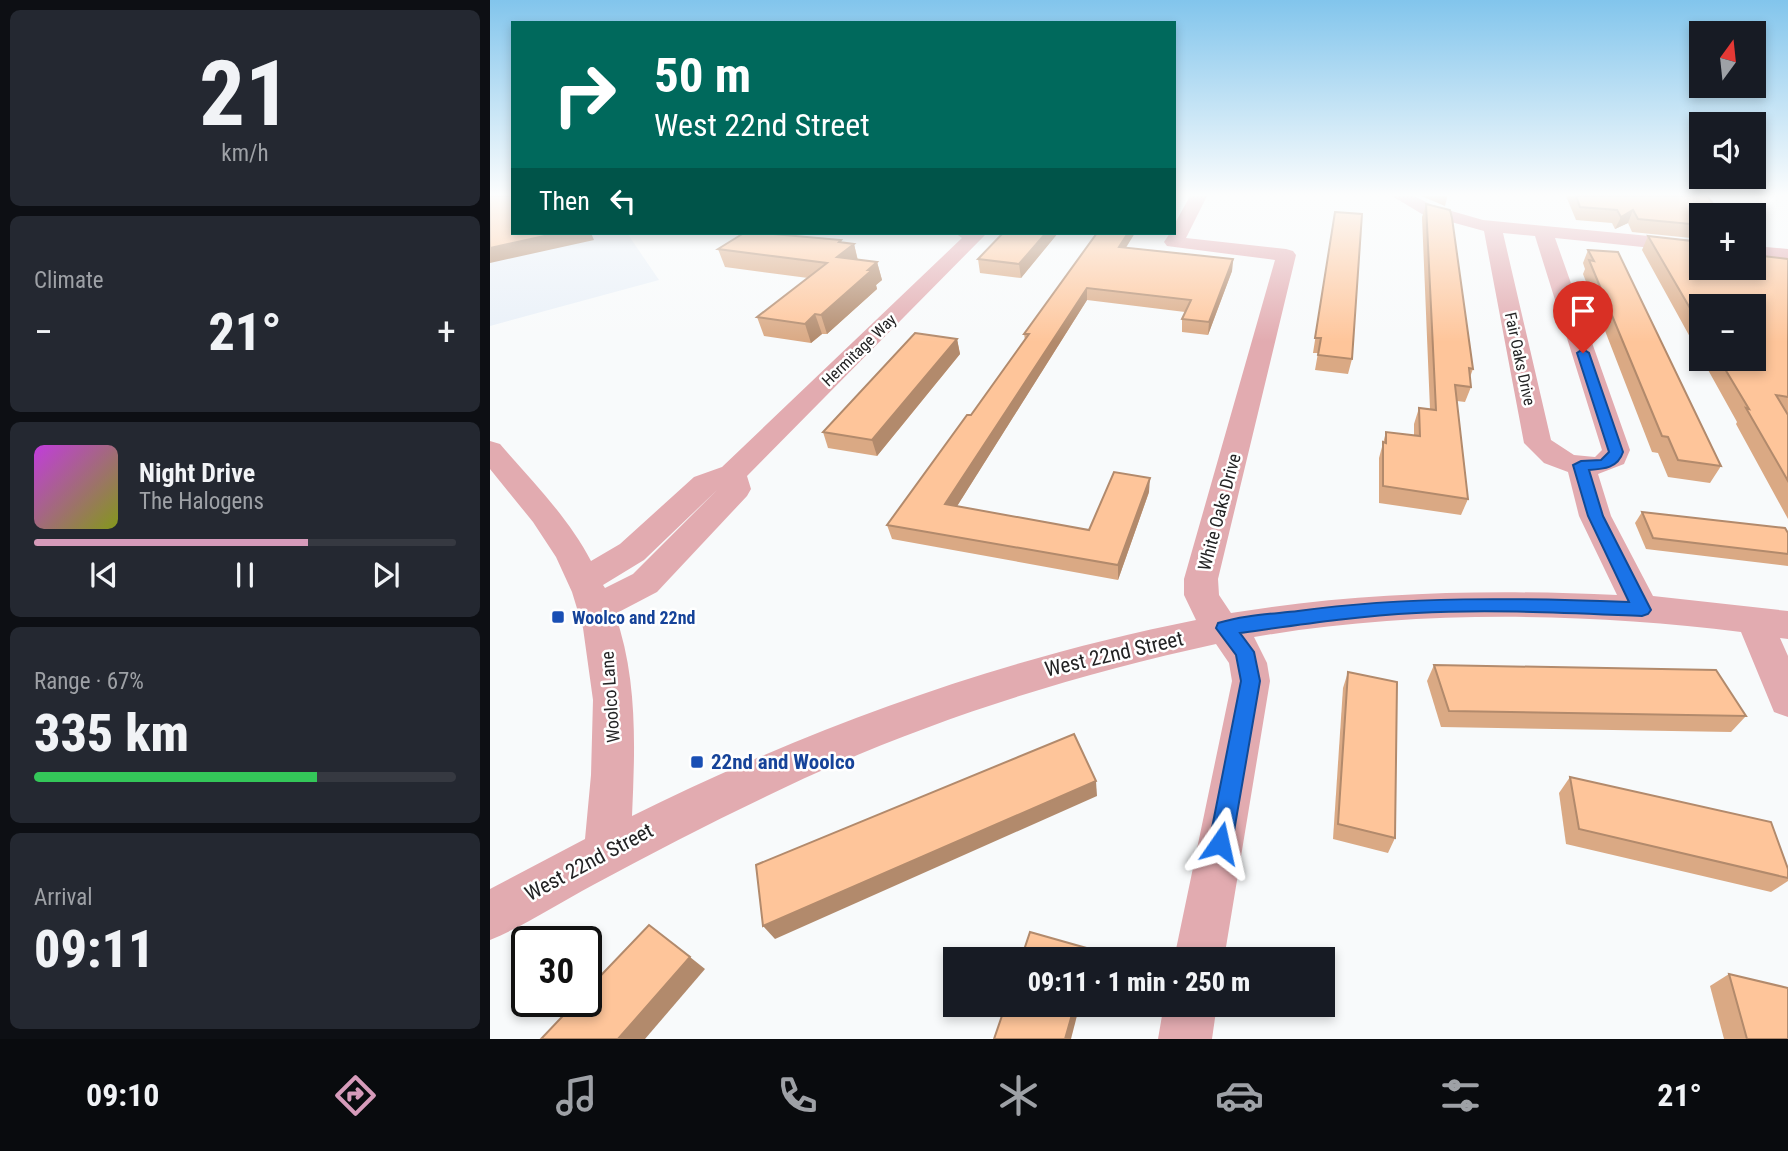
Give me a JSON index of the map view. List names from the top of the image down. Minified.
{"streets":{"street":["Hermitage Way","Fair Oaks Drive","White Oaks Drive","West 22nd Street","Woolco Lane"]},"crossings":[["Hermitage Way","Woolco Lane"],["White Oaks Drive","West 22nd Street"],["West 22nd Street","Woolco Lane"]],"places":{"transit":["Woolco and 22nd","22nd and Woolco"]},"north":"top","page":{"tile":[["21","km/h"],"Climate",["Range · 67%","335 km"],["Arrival","09:11"]],"map_buttons":["+","−"],"turn":["50 m","West 22nd Street"],"then":"Then","heat":["−","21°","+"],"song":["Night Drive","The Halogens"],"limit":"30","trip":"09:11 · 1 min · 250 m","tabs":["09:10","21°"]}}
